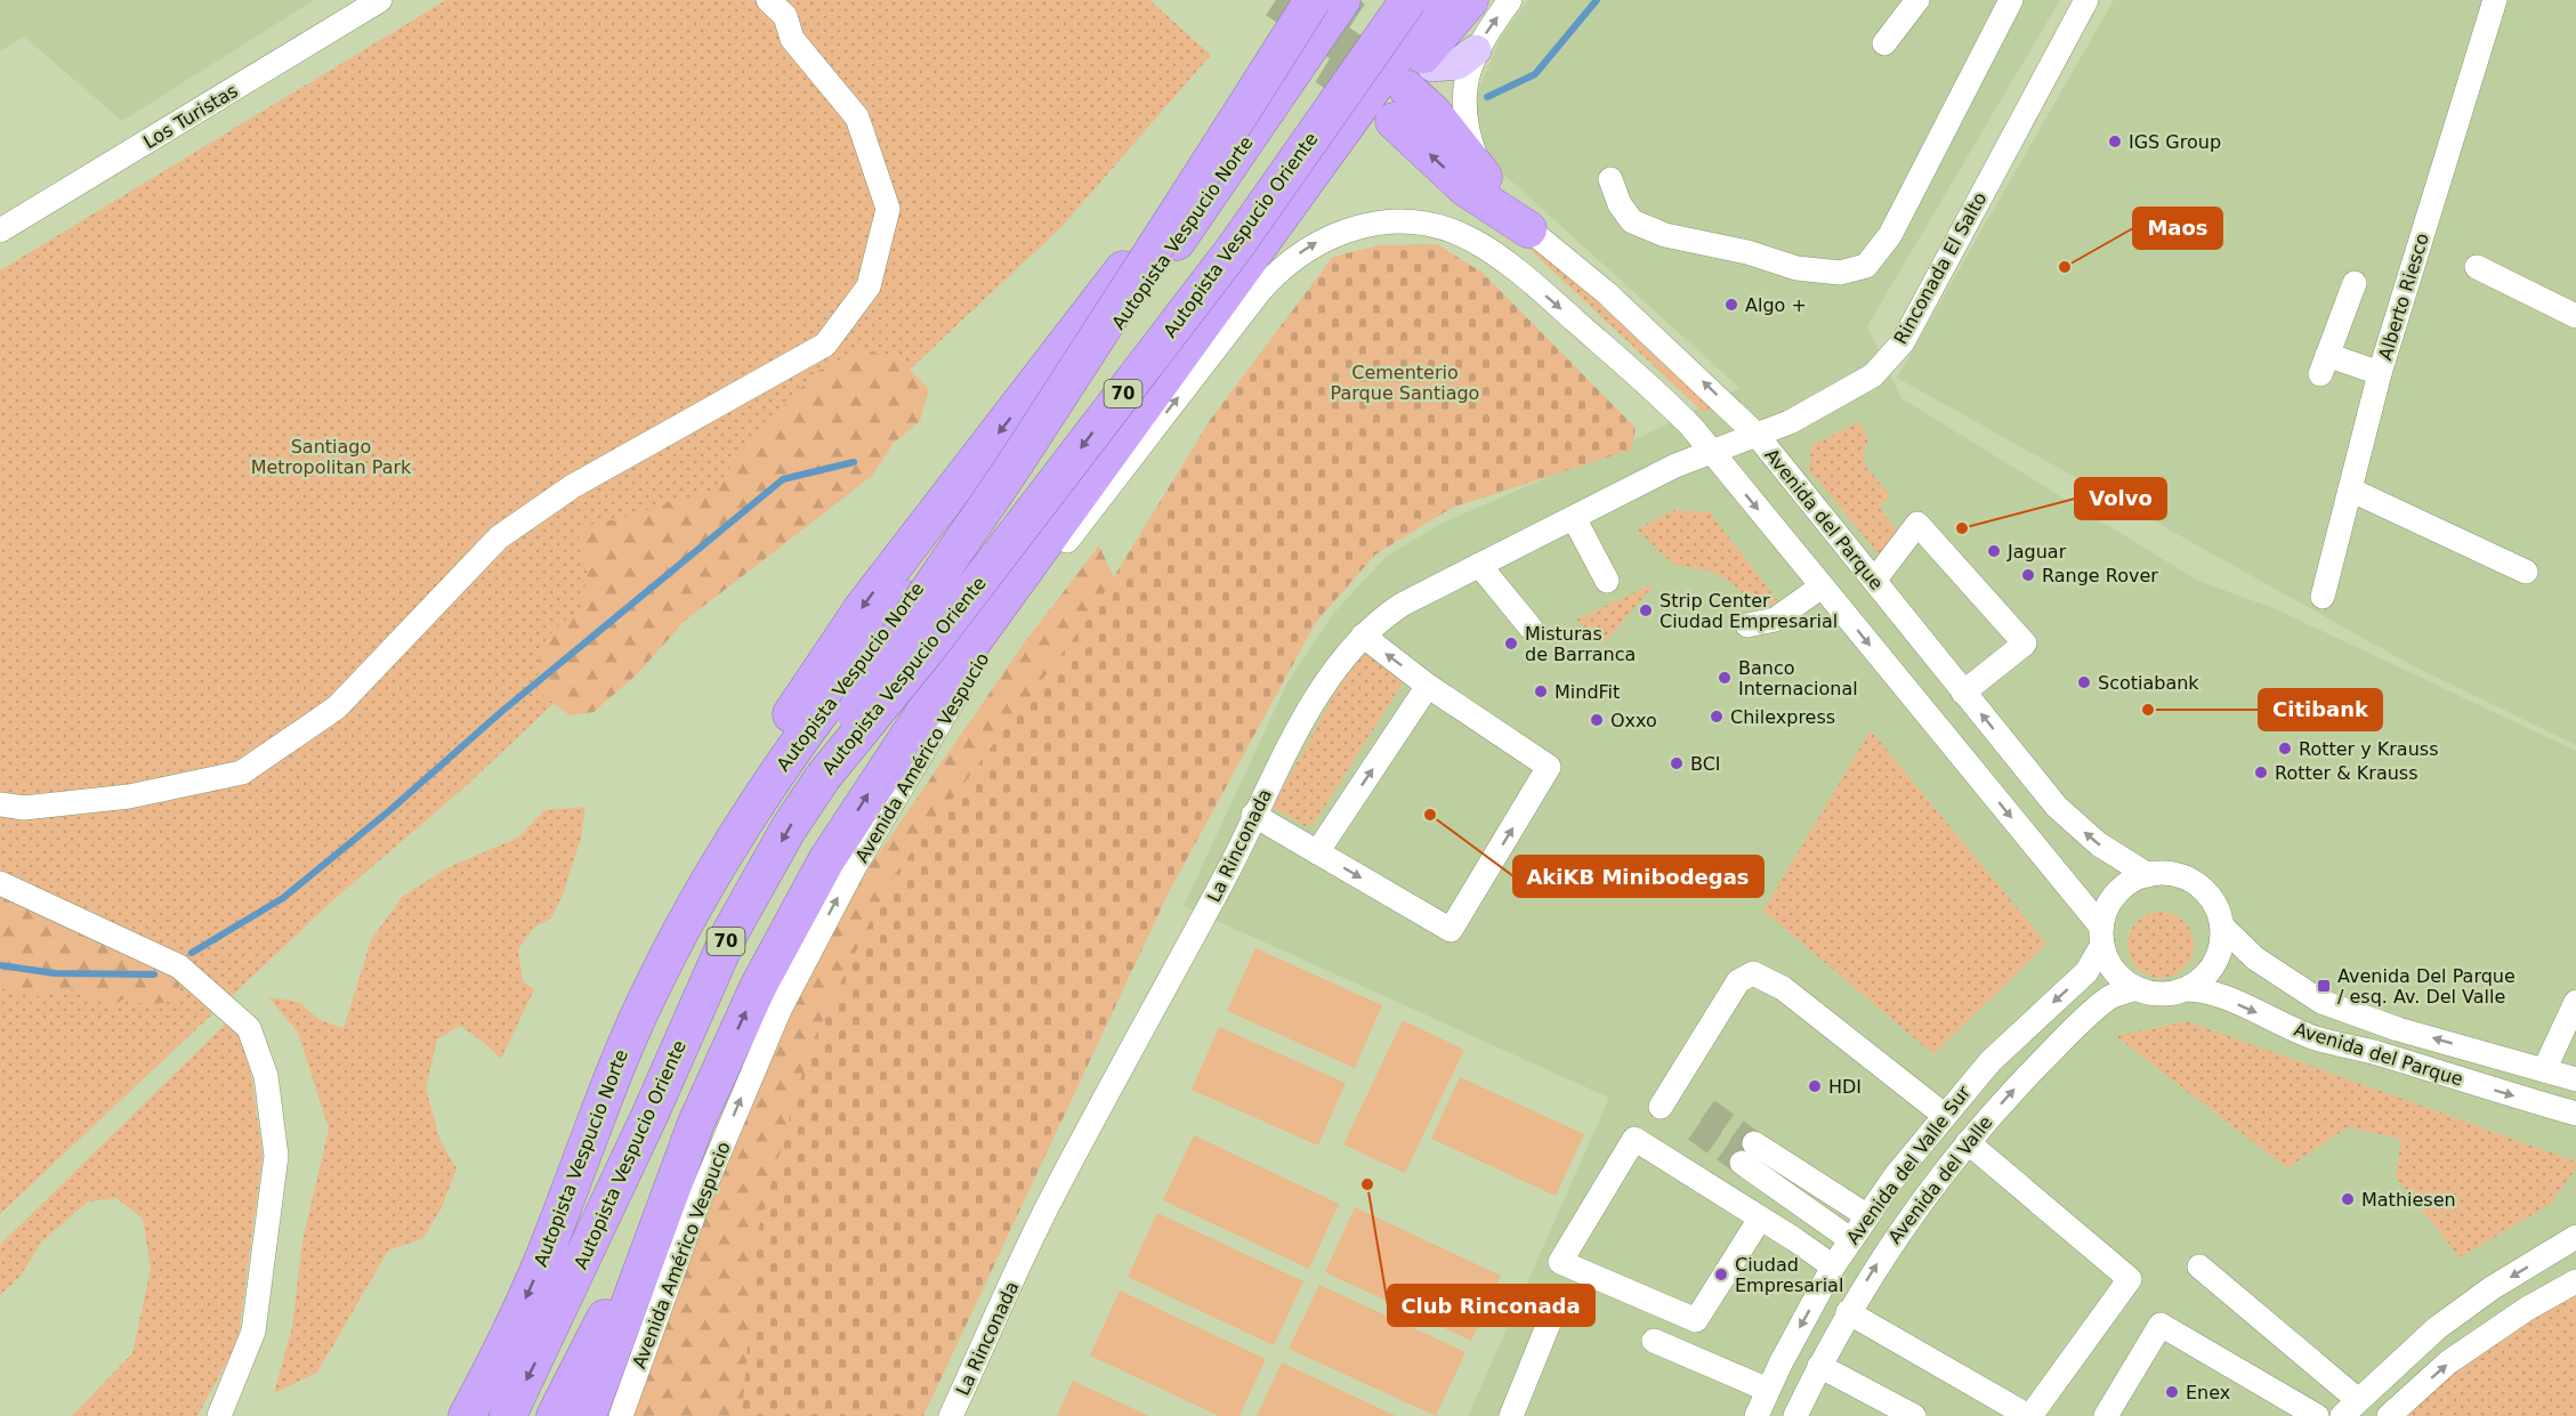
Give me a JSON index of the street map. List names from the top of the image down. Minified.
{"streets":{"highway":["Autopista Vespucio Norte","Autopista Vespucio Oriente","70"],"street":["Los Turistas","Rinconada El Salto","Alberto Riesco","Avenida del Parque","Avenida Américo Vespucio","La Rinconada","Avenida del Valle Sur","Avenida del Valle"]},"crossings":[["Rinconada El Salto","Avenida del Parque"],["Rinconada El Salto","Avenida Américo Vespucio"],["Rinconada El Salto","La Rinconada"],["Avenida del Parque","Avenida del Valle Sur"],["Avenida del Parque","Avenida del Valle"],["Avenida Américo Vespucio","La Rinconada"],["Avenida del Valle Sur","Avenida del Valle"]],"one_way":["Avenida del Valle Sur","Avenida del Valle"],"parks":["Cementerio Parque Santiago","Santiago Metropolitan Park"],"places":{"other":["IGS Group","Maos","Algo +","Volvo","Jaguar","Range Rover","Strip Center Ciudad Empresarial","Misturas de Barranca","Banco Internacional","Scotiabank","MindFit","Citibank","Chilexpress","Oxxo","Rotter y Krauss","BCI","Rotter & Krauss","AkiKB Minibodegas","HDI","Club Rinconada","Mathiesen","Ciudad Empresarial","Enex"],"transit":["Avenida Del Parque / esq. Av. Del Valle"]}}
